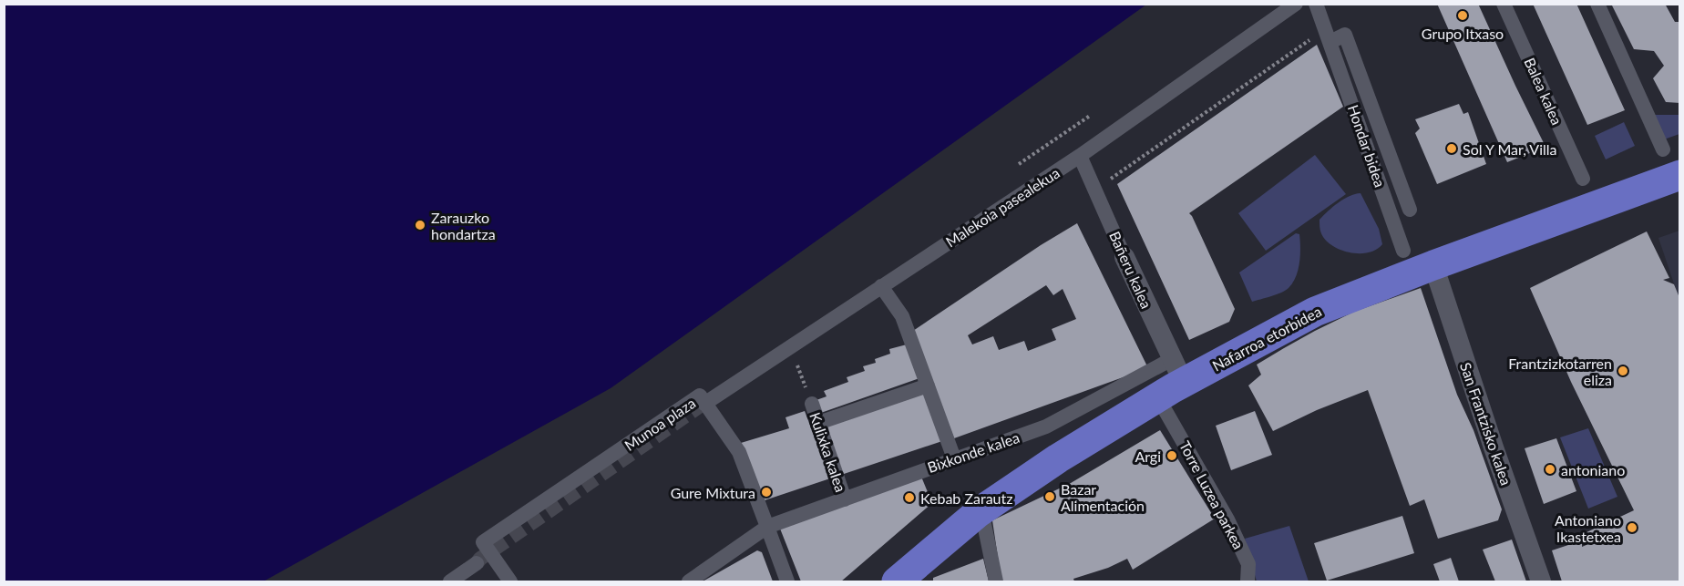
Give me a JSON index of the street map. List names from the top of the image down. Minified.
{"streets":{"highway":["Nafarroa etorbidea"],"street":["Balea kalea","Hondar bidea","Malekoia pasealekua","Bañeru kalea","Munoa plaza","San Frantzisko kalea","Kulixka kalea","Bixkonde kalea","Torre Luzea parkea"]},"crossings":[["Malekoia pasealekua","Bañeru kalea"],["Malekoia pasealekua","Munoa plaza"],["Bañeru kalea","Nafarroa etorbidea"],["Bañeru kalea","Bixkonde kalea"],["Nafarroa etorbidea","San Frantzisko kalea"],["Nafarroa etorbidea","Bixkonde kalea"],["Munoa plaza","Bixkonde kalea"],["Kulixka kalea","Bixkonde kalea"]],"places":["Grupo Itxaso","Sol Y Mar, Villa","Zarauzko hondartza","Frantzizkotarren eliza","Argi","antoniano","Gure Mixtura","Bazar Alimentación","Kebab Zarautz","Antoniano Ikastetxea"]}
